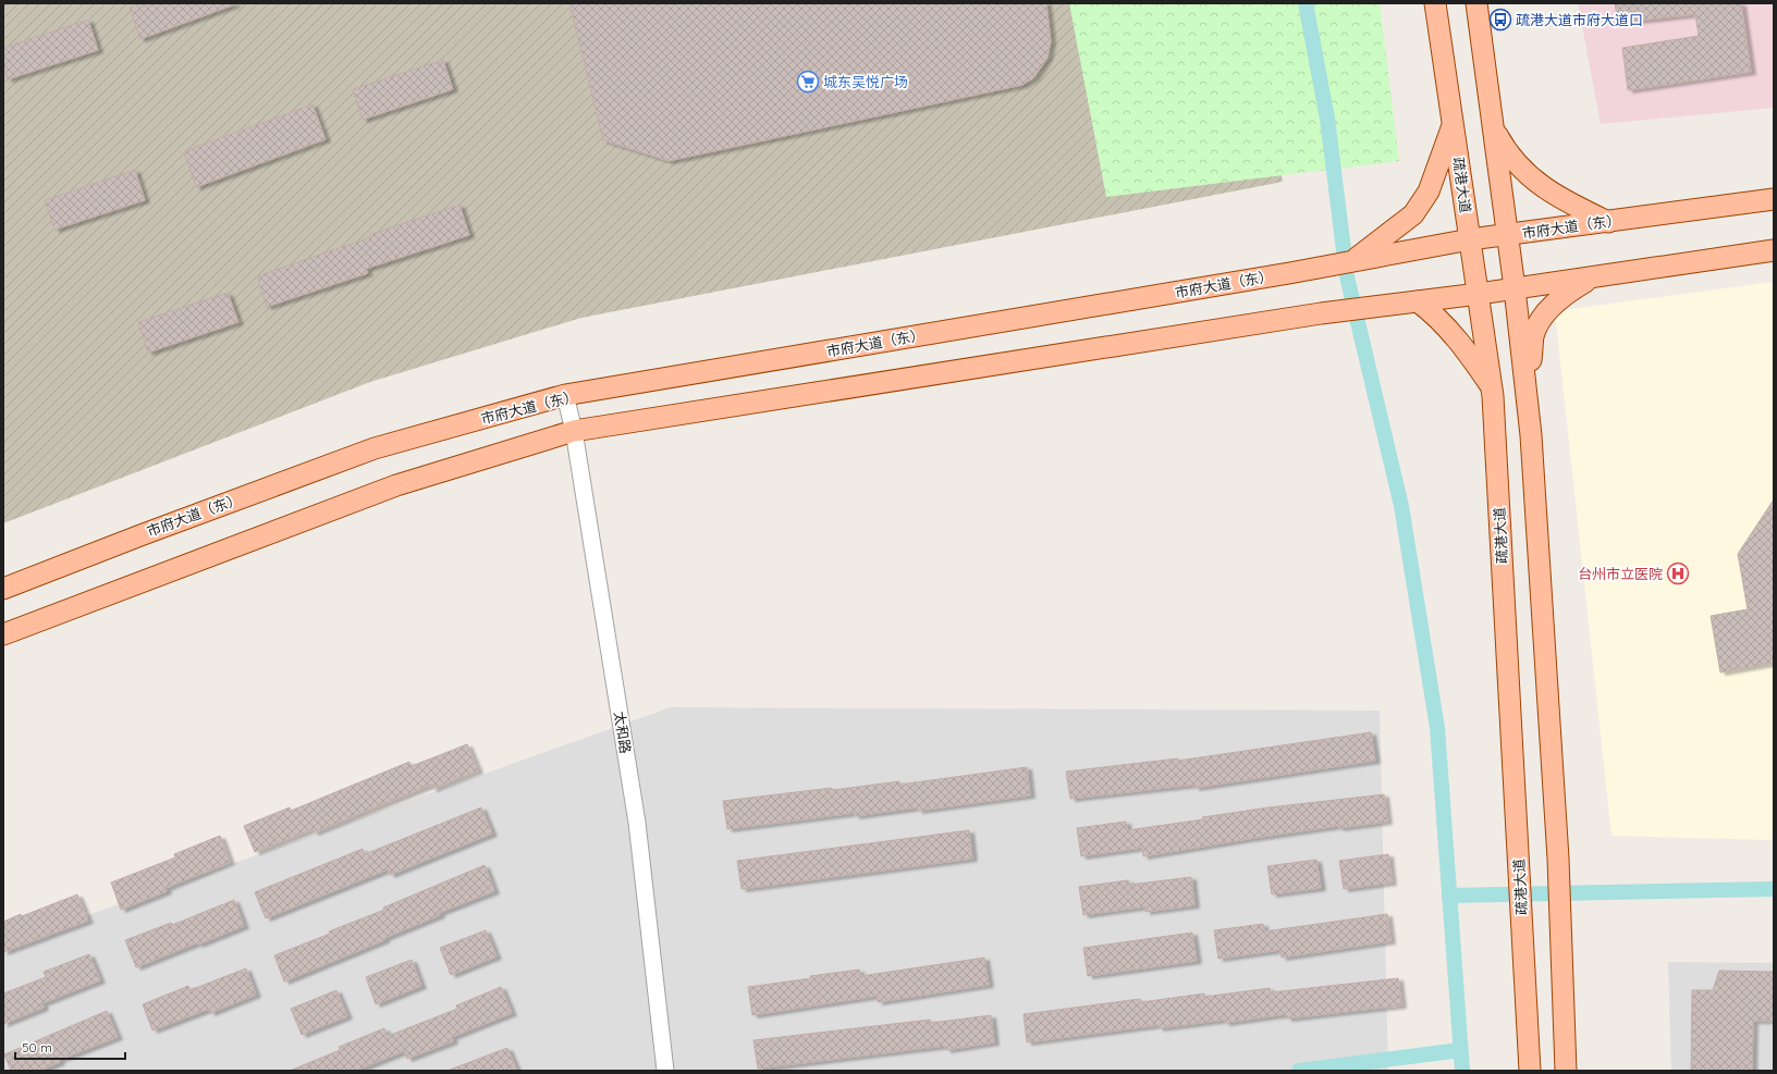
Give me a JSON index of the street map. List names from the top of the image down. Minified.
{"streets":{"main road":["疏港大道","市府大道（东）"],"street":["太和路"]},"crossings":[["疏港大道","市府大道（东）"],["市府大道（东）","太和路"]],"places":{"bus stop":["疏港大道市府大道口"],"supermarket":["城东吴悦广场"],"hospital":["台州市立医院"]},"scale_bar":"50 m"}
